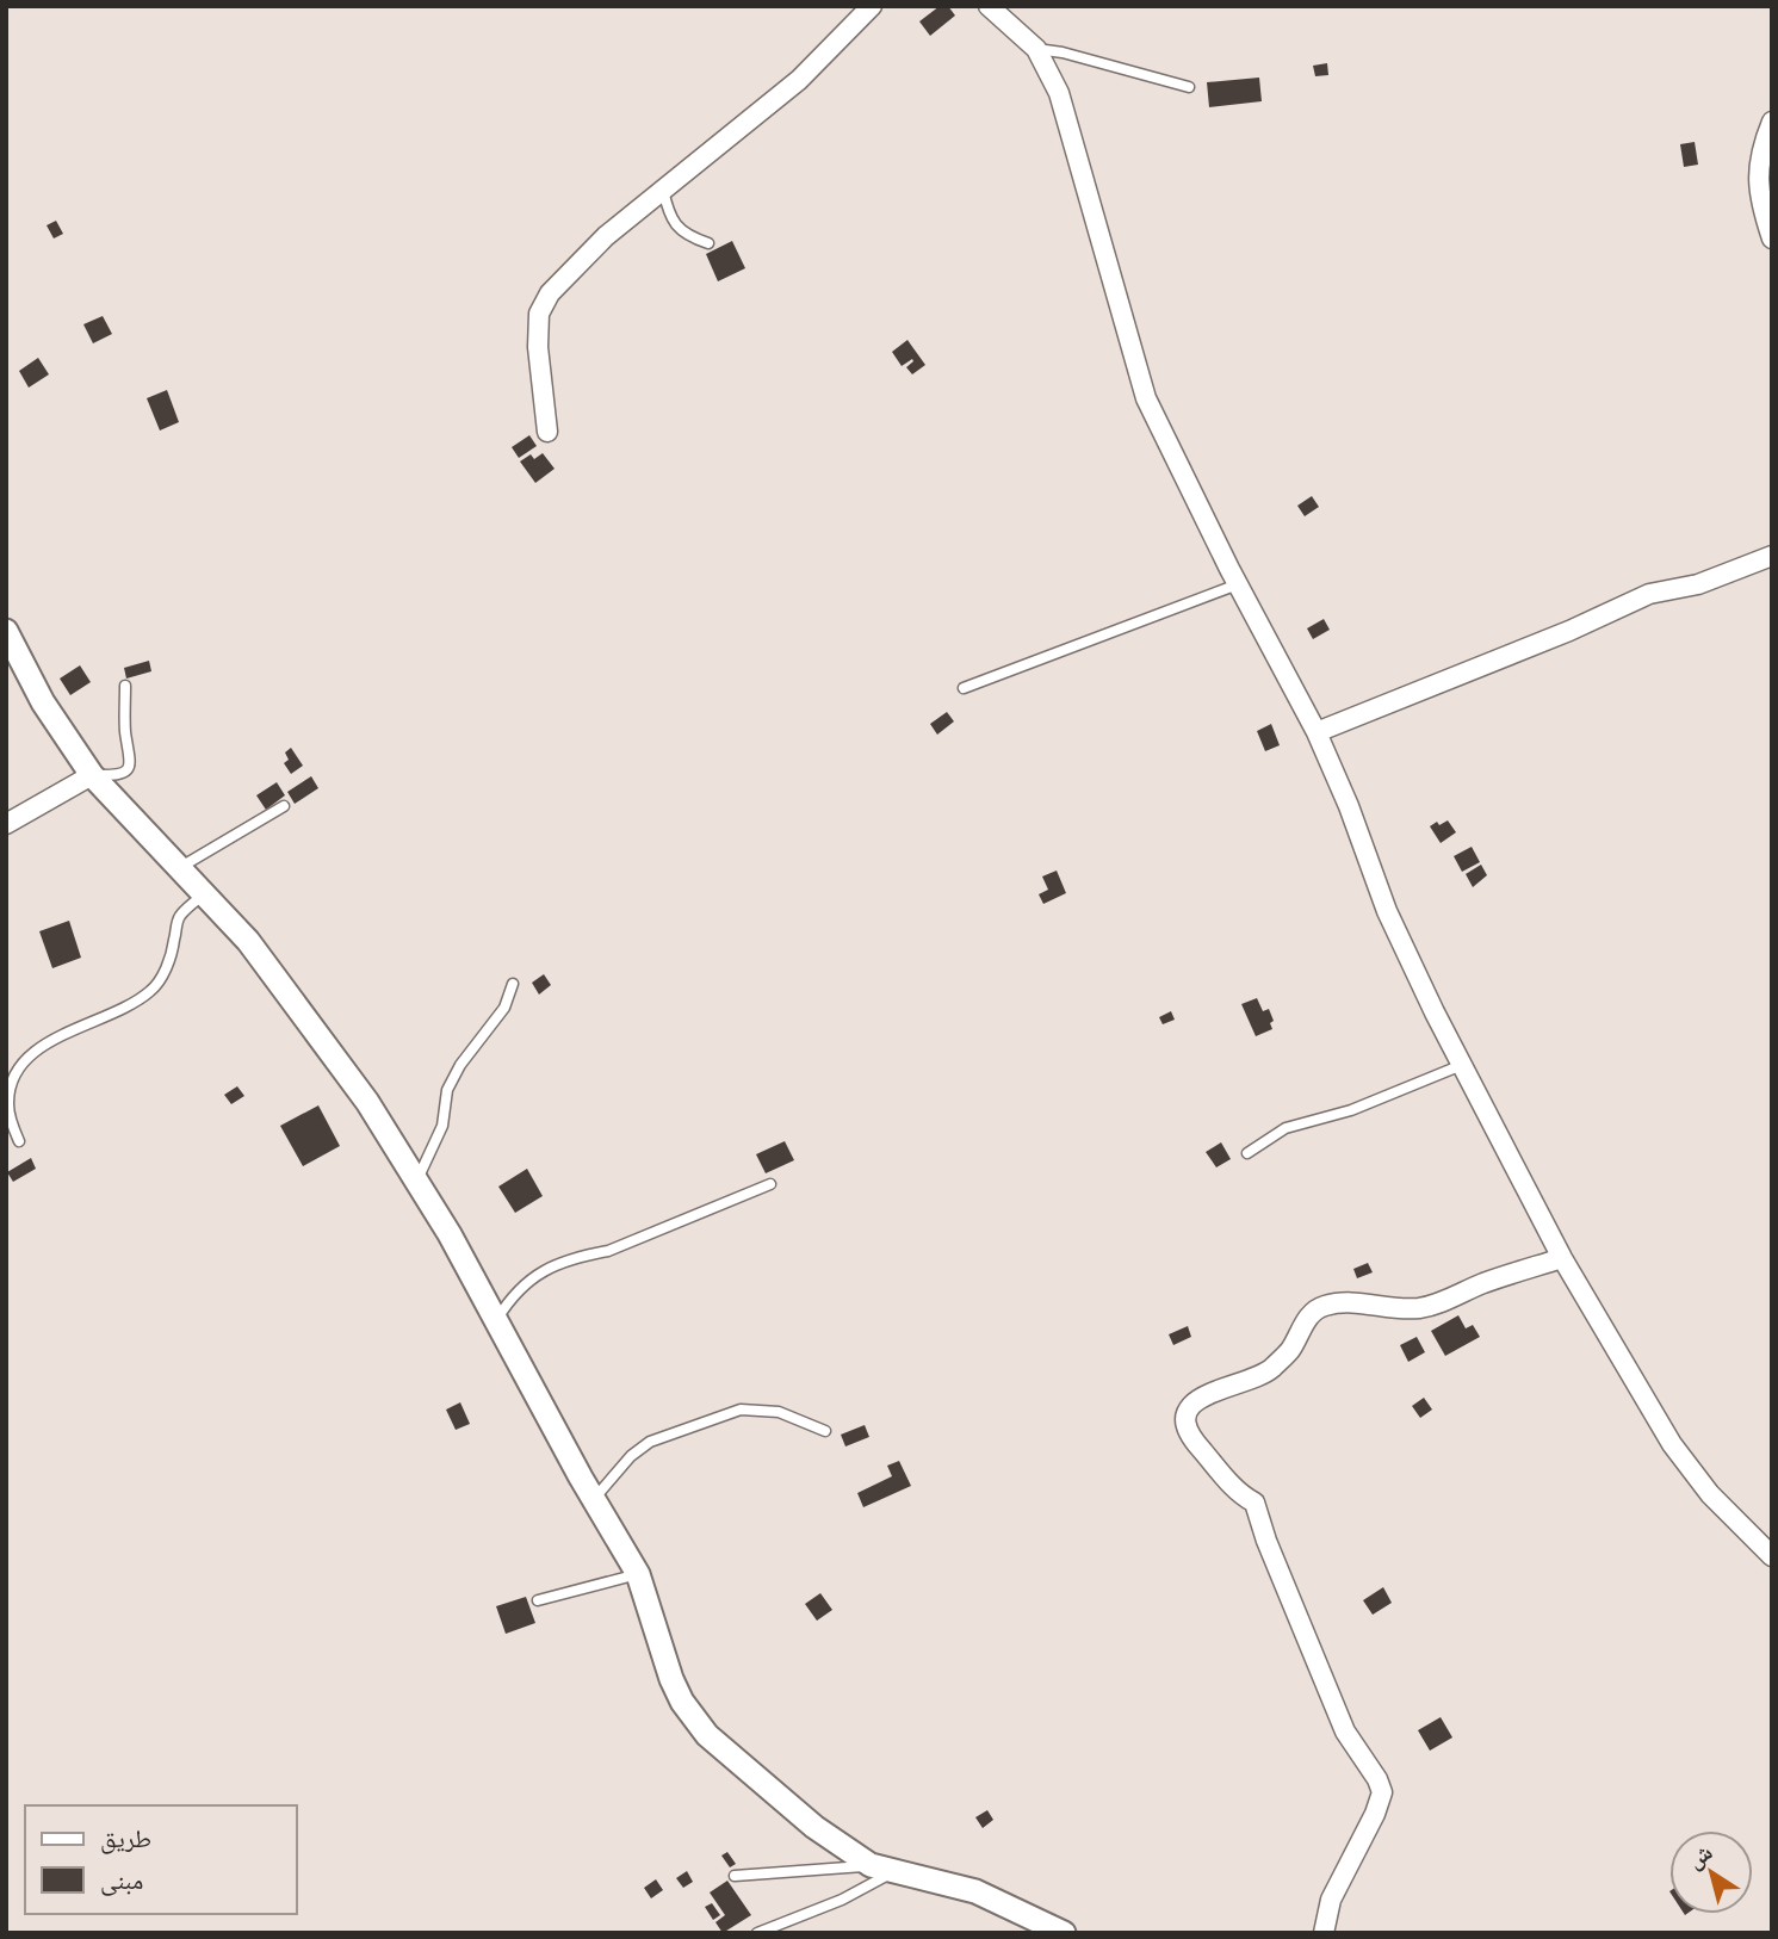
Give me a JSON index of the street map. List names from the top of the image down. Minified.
{"legend":["طريق","مبنى"],"north":"top left"}
